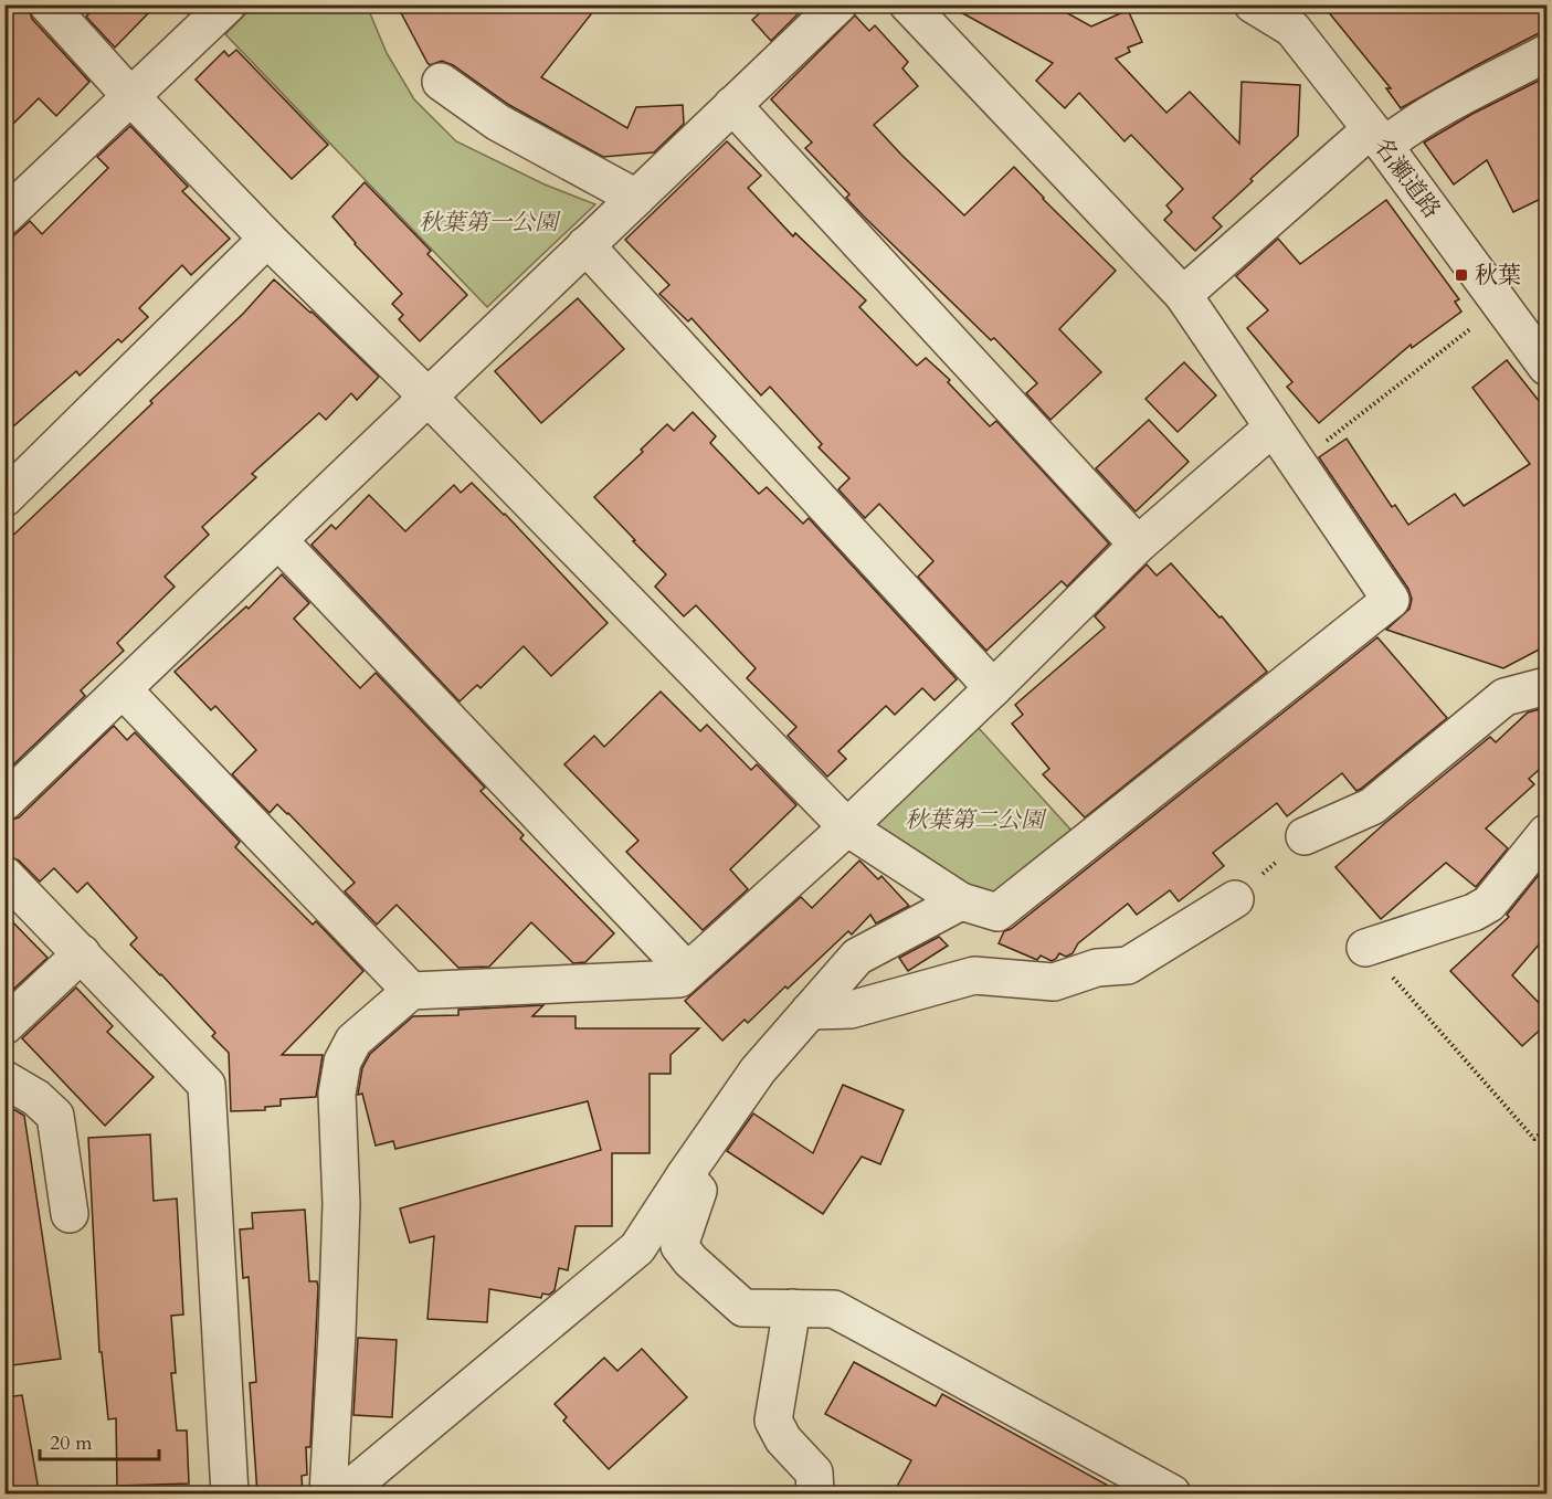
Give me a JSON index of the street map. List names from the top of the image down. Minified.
{"streets":{"street":["名瀬道路"]},"parks":["秋葉第一公園","秋葉第二公園"],"places":{"transit":["秋葉"]},"scale_bar":"20 m"}
